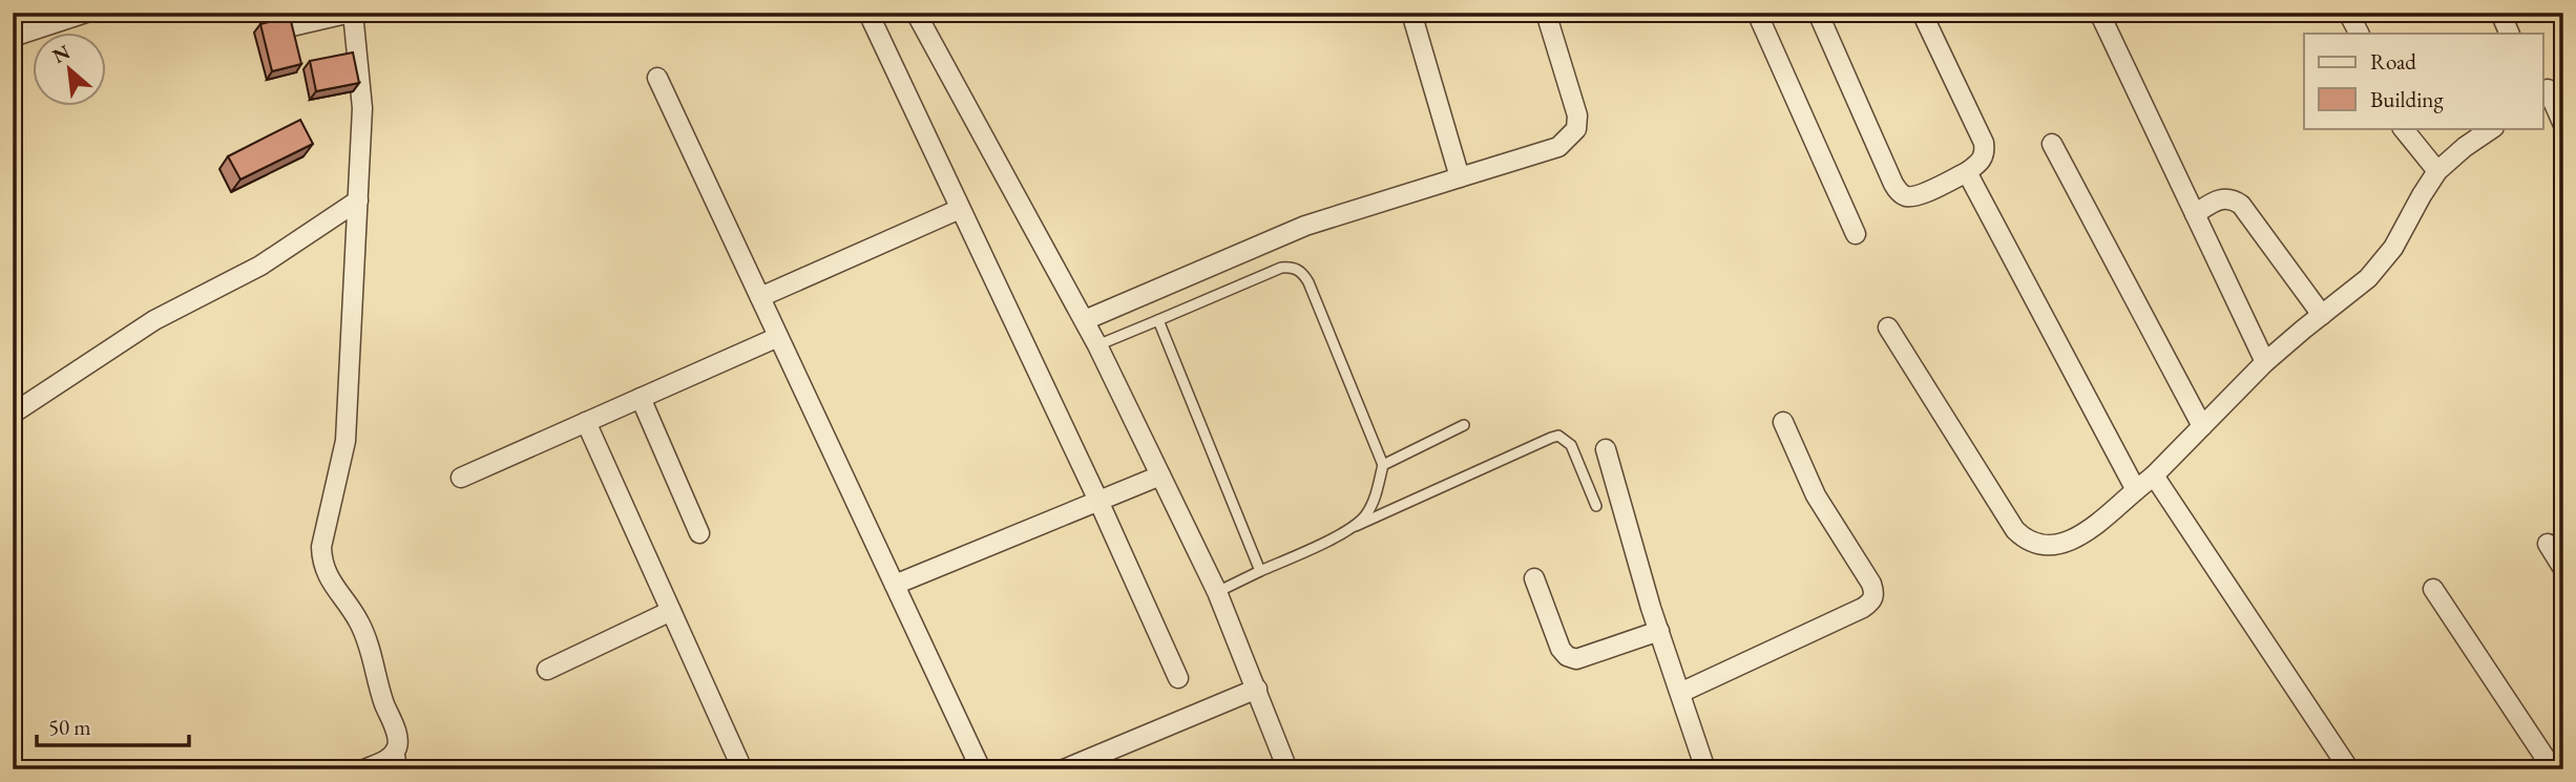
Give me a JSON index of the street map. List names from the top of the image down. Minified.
{"legend":["Road","Building"],"scale_bar":"50 m","north":"top left"}
